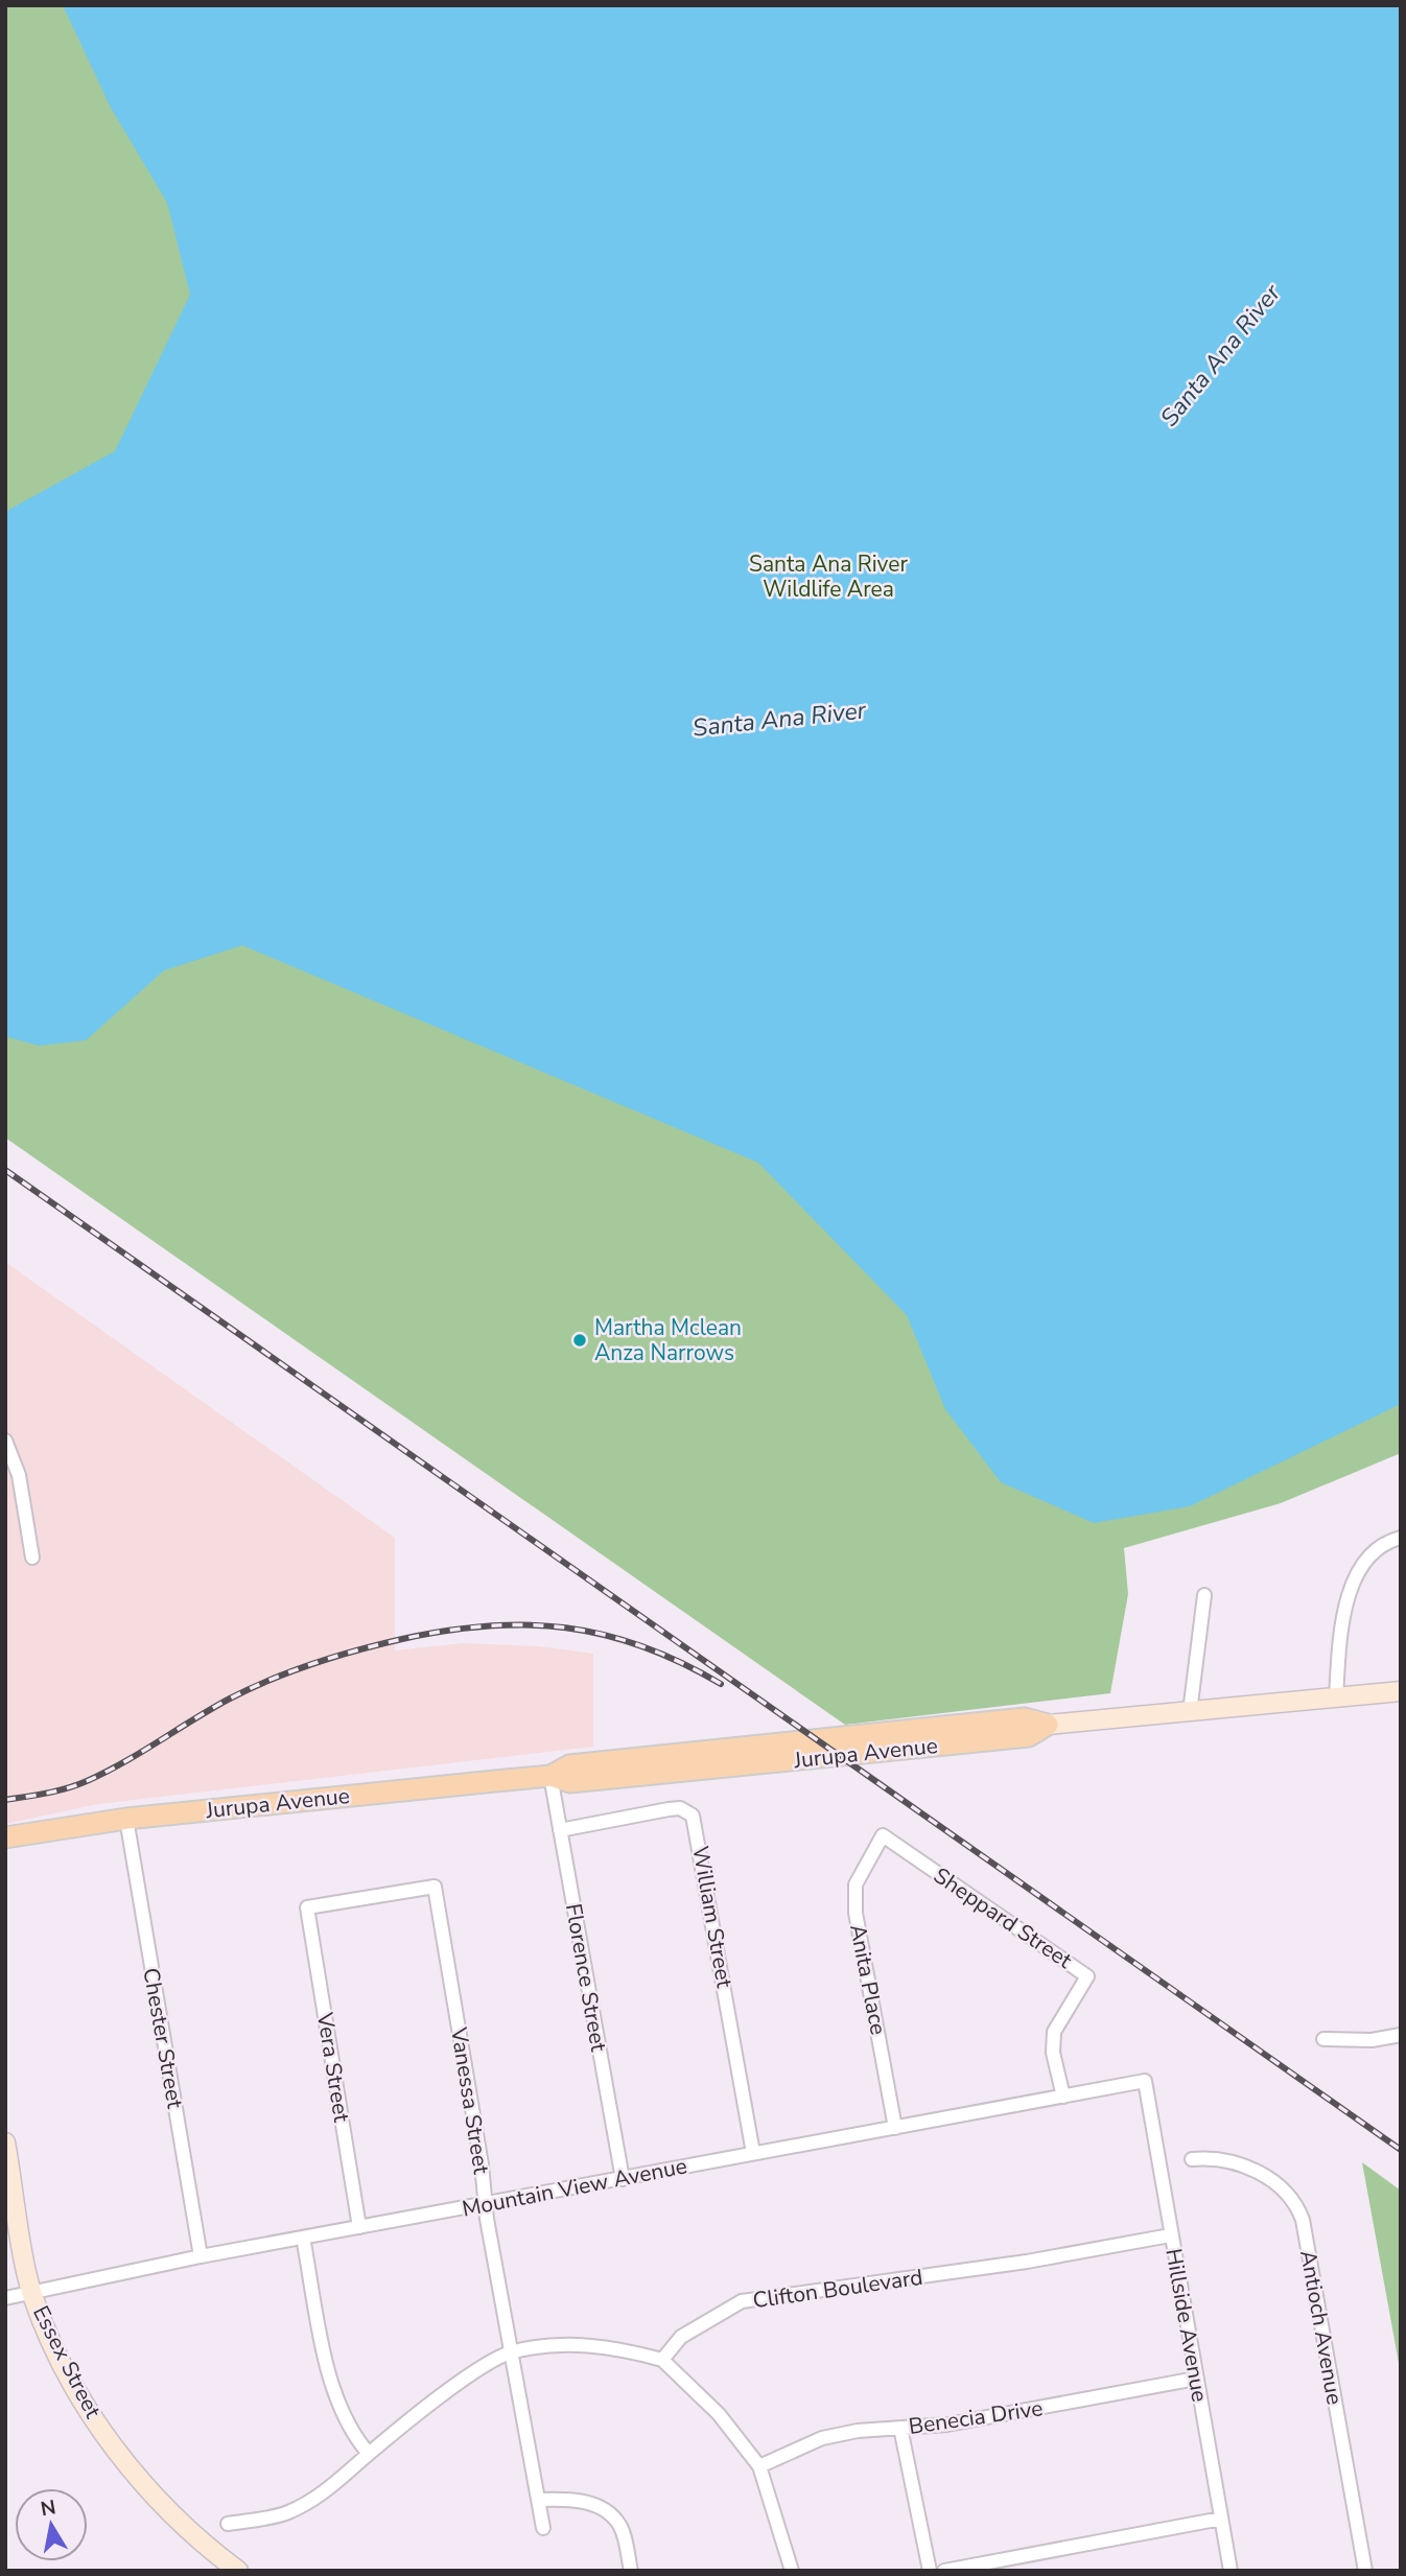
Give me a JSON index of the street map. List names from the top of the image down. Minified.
{"streets":{"main road":["Jurupa Avenue"],"street":["William Street","Sheppard Street","Florence Street","Anita Place","Chester Street","Vera Street","Vanessa Street","Mountain View Avenue","Clifton Boulevard","Hillside Avenue","Antioch Avenue","Essex Street","Benecia Drive"]},"crossings":[["Jurupa Avenue","Florence Street"],["Jurupa Avenue","Chester Street"],["William Street","Florence Street"],["William Street","Mountain View Avenue"],["Sheppard Street","Anita Place"],["Sheppard Street","Mountain View Avenue"],["Florence Street","Mountain View Avenue"],["Anita Place","Mountain View Avenue"],["Chester Street","Mountain View Avenue"],["Vera Street","Vanessa Street"],["Vera Street","Mountain View Avenue"],["Vanessa Street","Mountain View Avenue"],["Mountain View Avenue","Hillside Avenue"],["Mountain View Avenue","Essex Street"],["Clifton Boulevard","Hillside Avenue"],["Hillside Avenue","Benecia Drive"]],"water":["Santa Ana River"],"parks":["Santa Ana River Wildlife Area"],"places":["Martha Mclean Anza Narrows"],"north":"top"}
